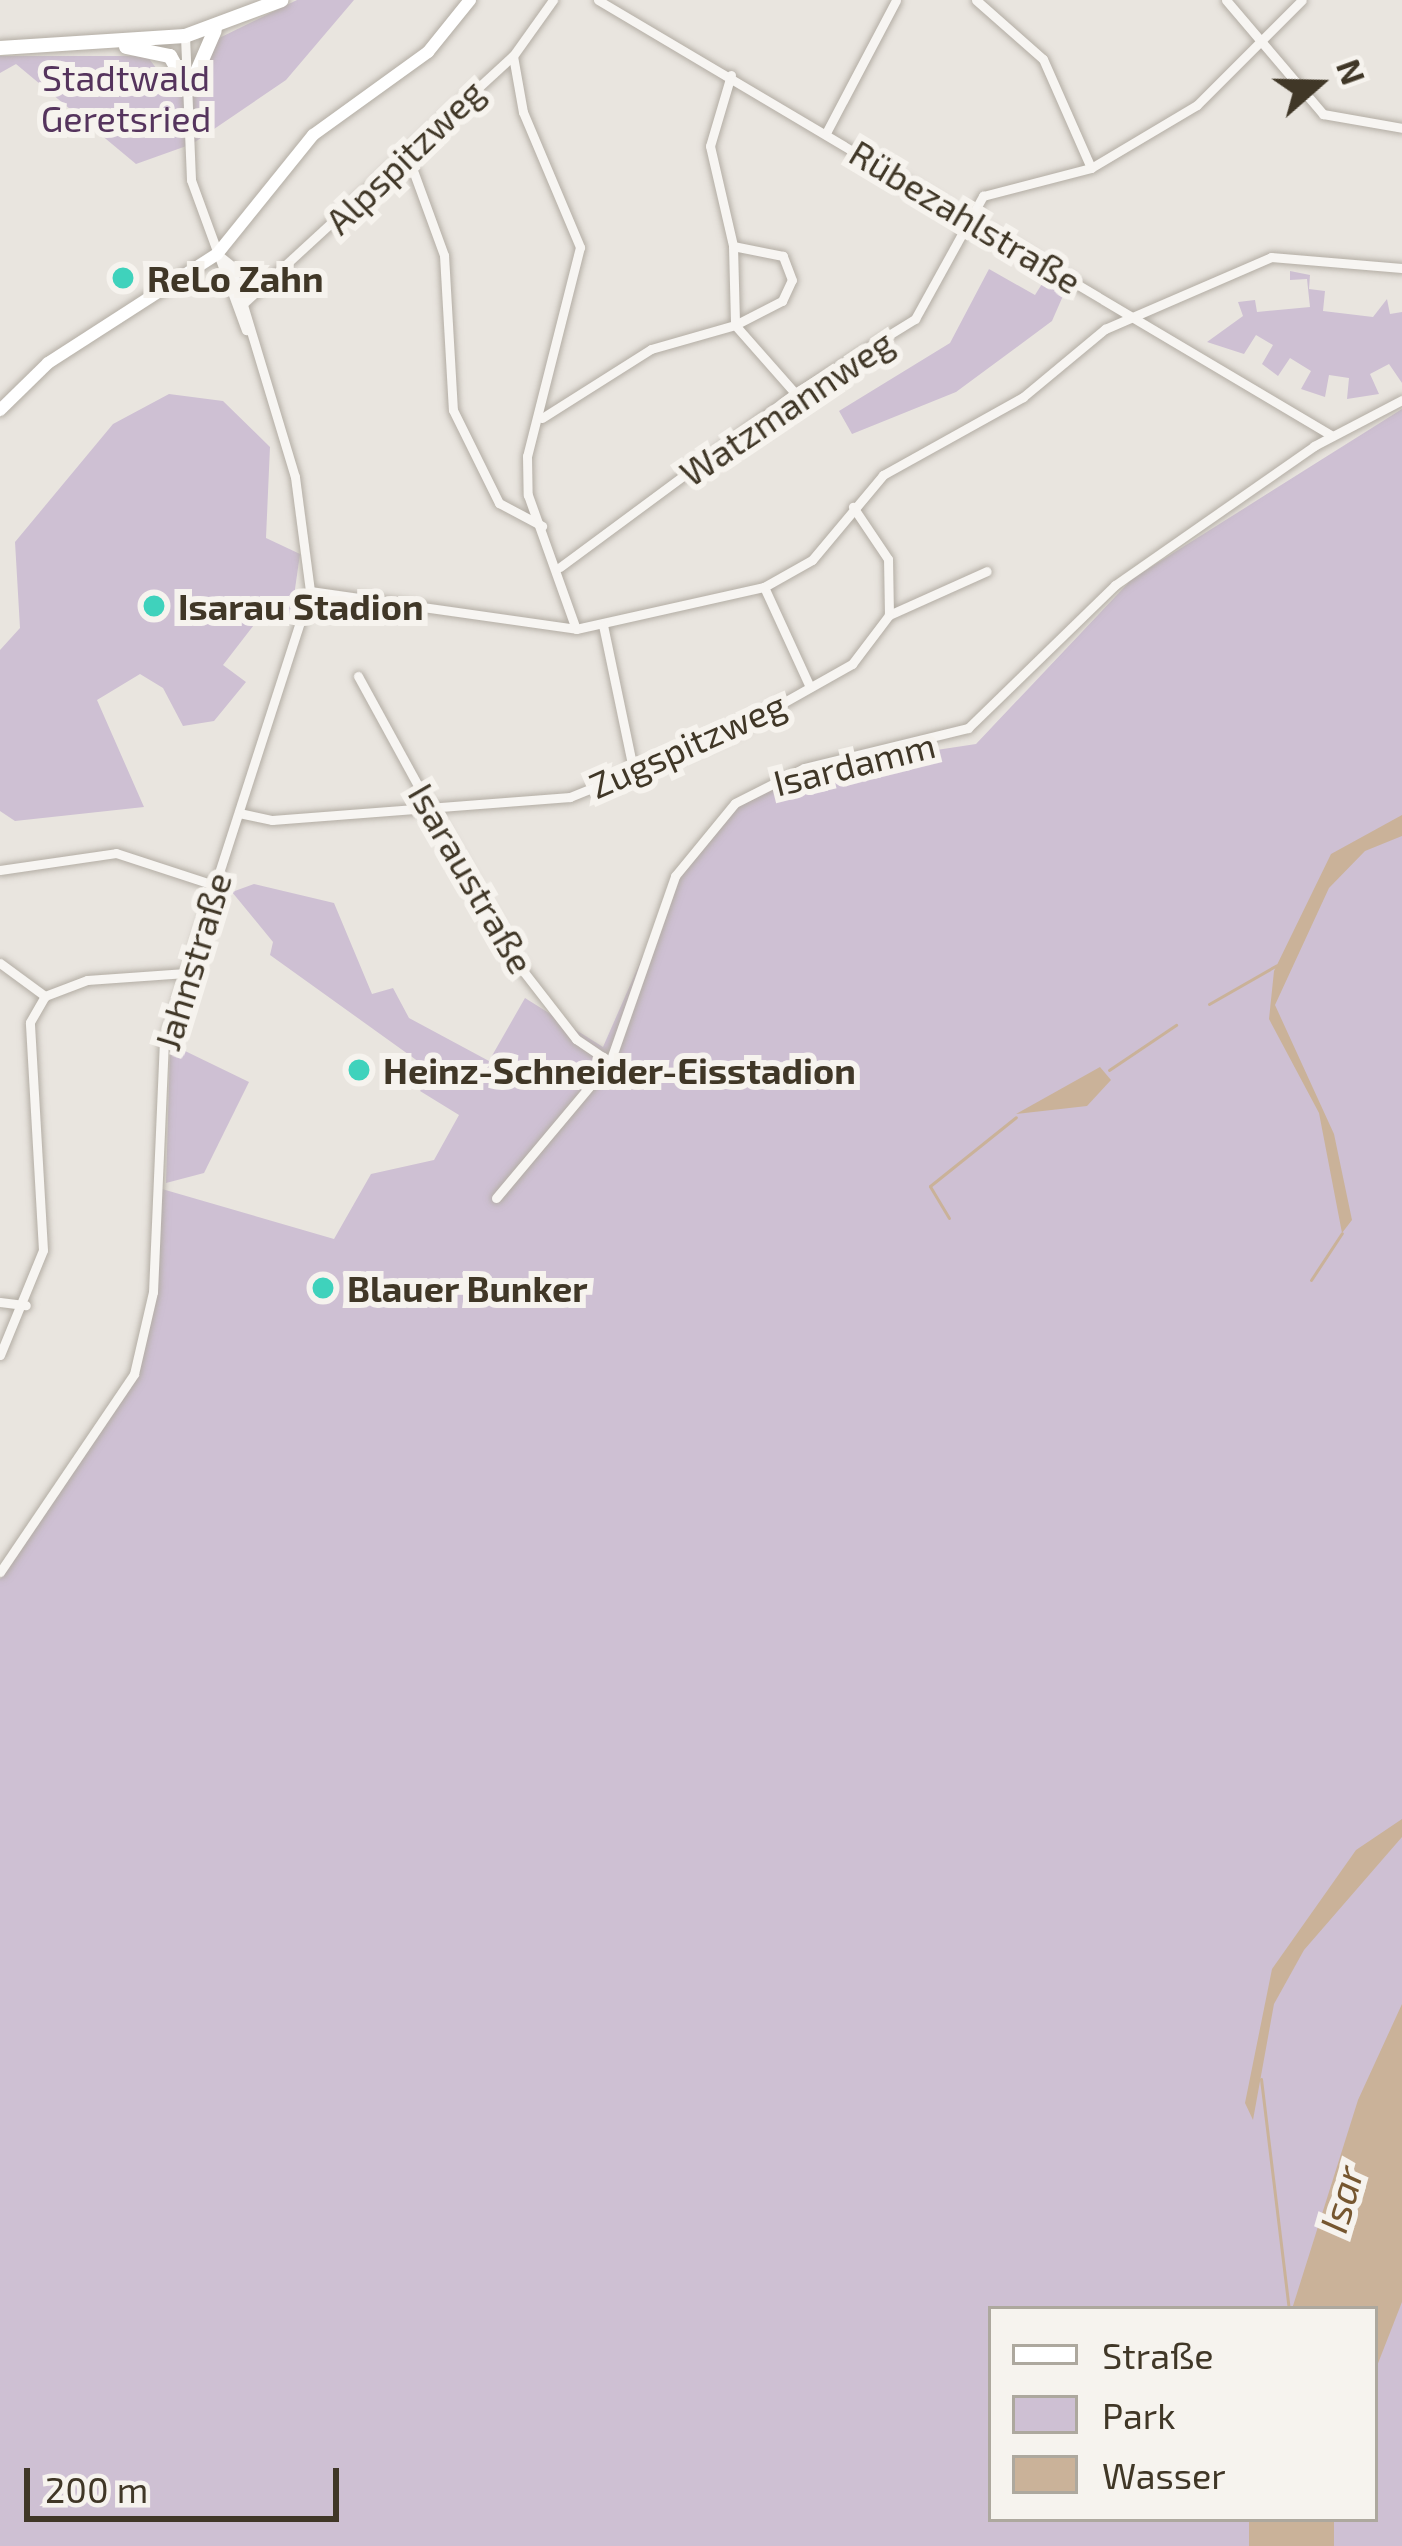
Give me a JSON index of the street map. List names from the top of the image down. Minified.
{"streets":{"street":["Alpspitzweg","Rübezahlstraße","Watzmannweg","Zugspitzweg","Isardamm","Isaraustraße","Jahnstraße"]},"crossings":[["Alpspitzweg","Jahnstraße"],["Rübezahlstraße","Watzmannweg"],["Rübezahlstraße","Isardamm"],["Zugspitzweg","Isaraustraße"],["Zugspitzweg","Jahnstraße"],["Isardamm","Isaraustraße"]],"water":["Isar"],"parks":["Stadtwald Geretsried"],"places":["ReLo Zahn","Isarau Stadion","Heinz-Schneider-Eisstadion","Blauer Bunker"],"legend":["Straße","Park","Wasser"],"scale_bar":"200 m","north":"right"}
